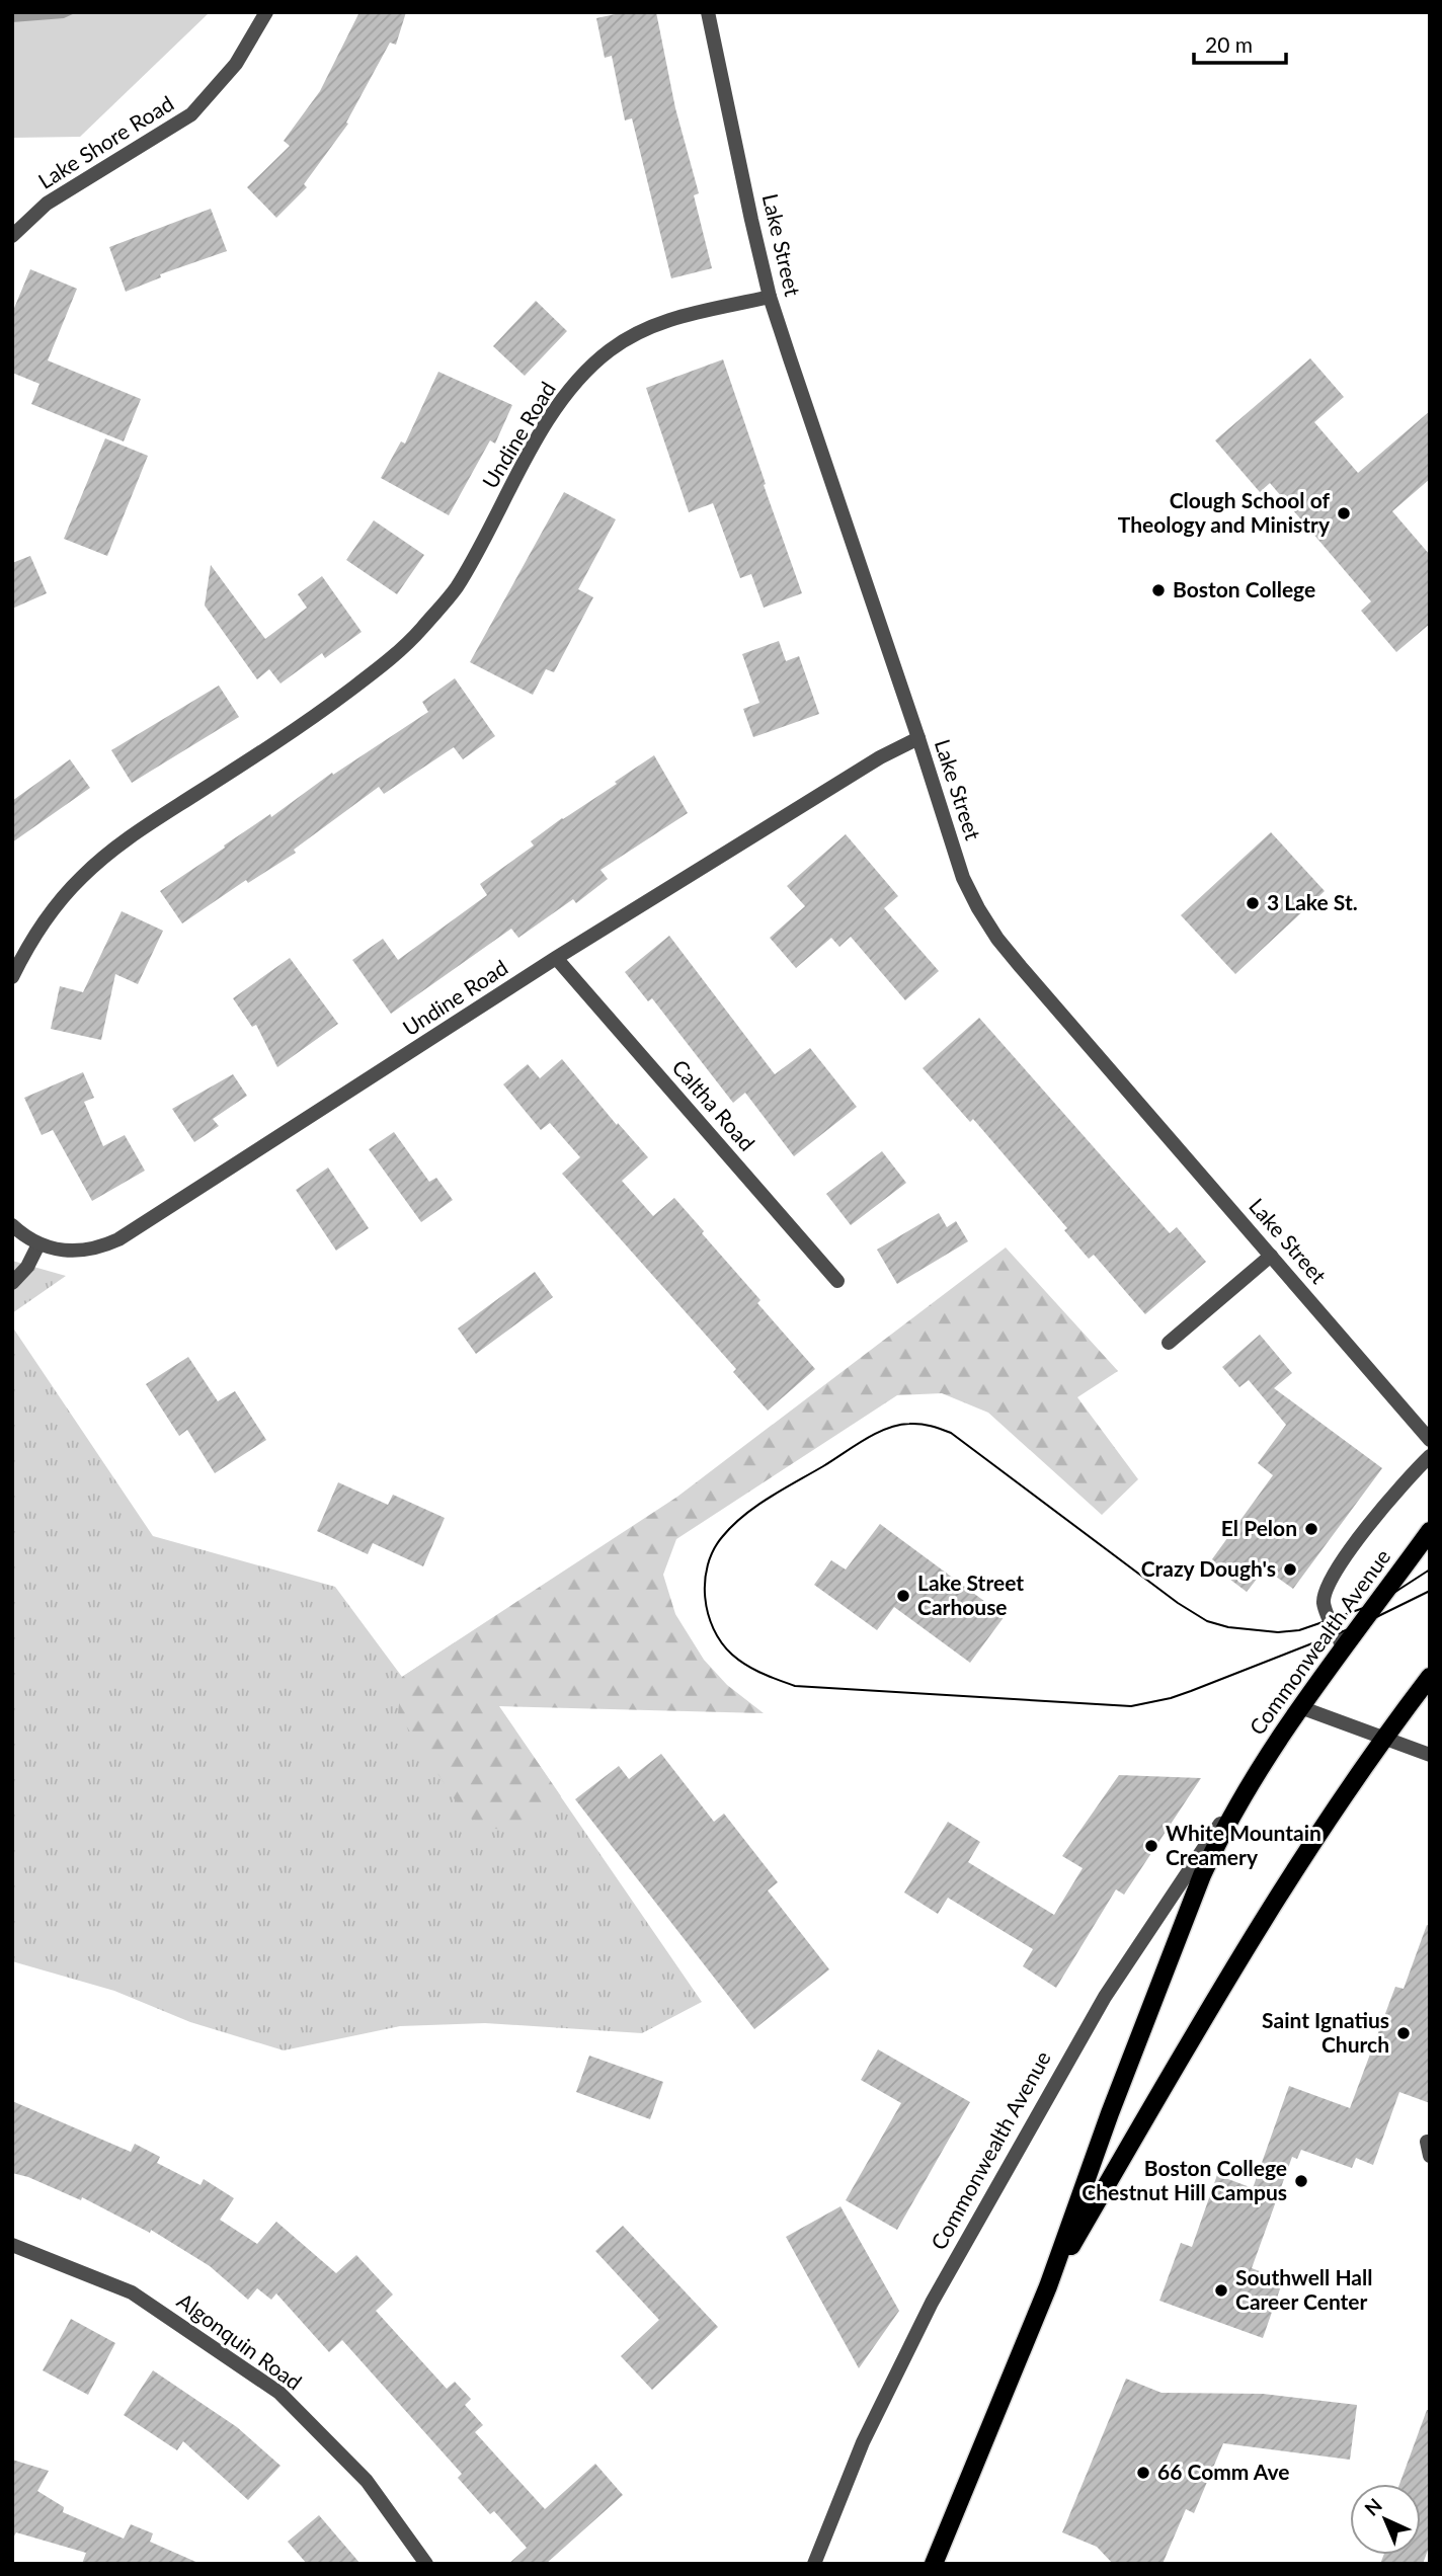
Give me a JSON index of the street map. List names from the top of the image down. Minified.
{"streets":{"main road":["Commonwealth Avenue"],"street":["Lake Shore Road","Lake Street","Undine Road","Caltha Road","Algonquin Road"]},"crossings":[["Lake Street","Undine Road"],["Undine Road","Caltha Road"]],"places":["Clough School of Theology and Ministry","Boston College","3 Lake St.","El Pelon","Crazy Dough's","Lake Street Carhouse","White Mountain Creamery","Saint Ignatius Church","Boston College Chestnut Hill Campus","Southwell Hall Career Center","66 Comm Ave"],"scale_bar":"20 m","north":"top left"}
